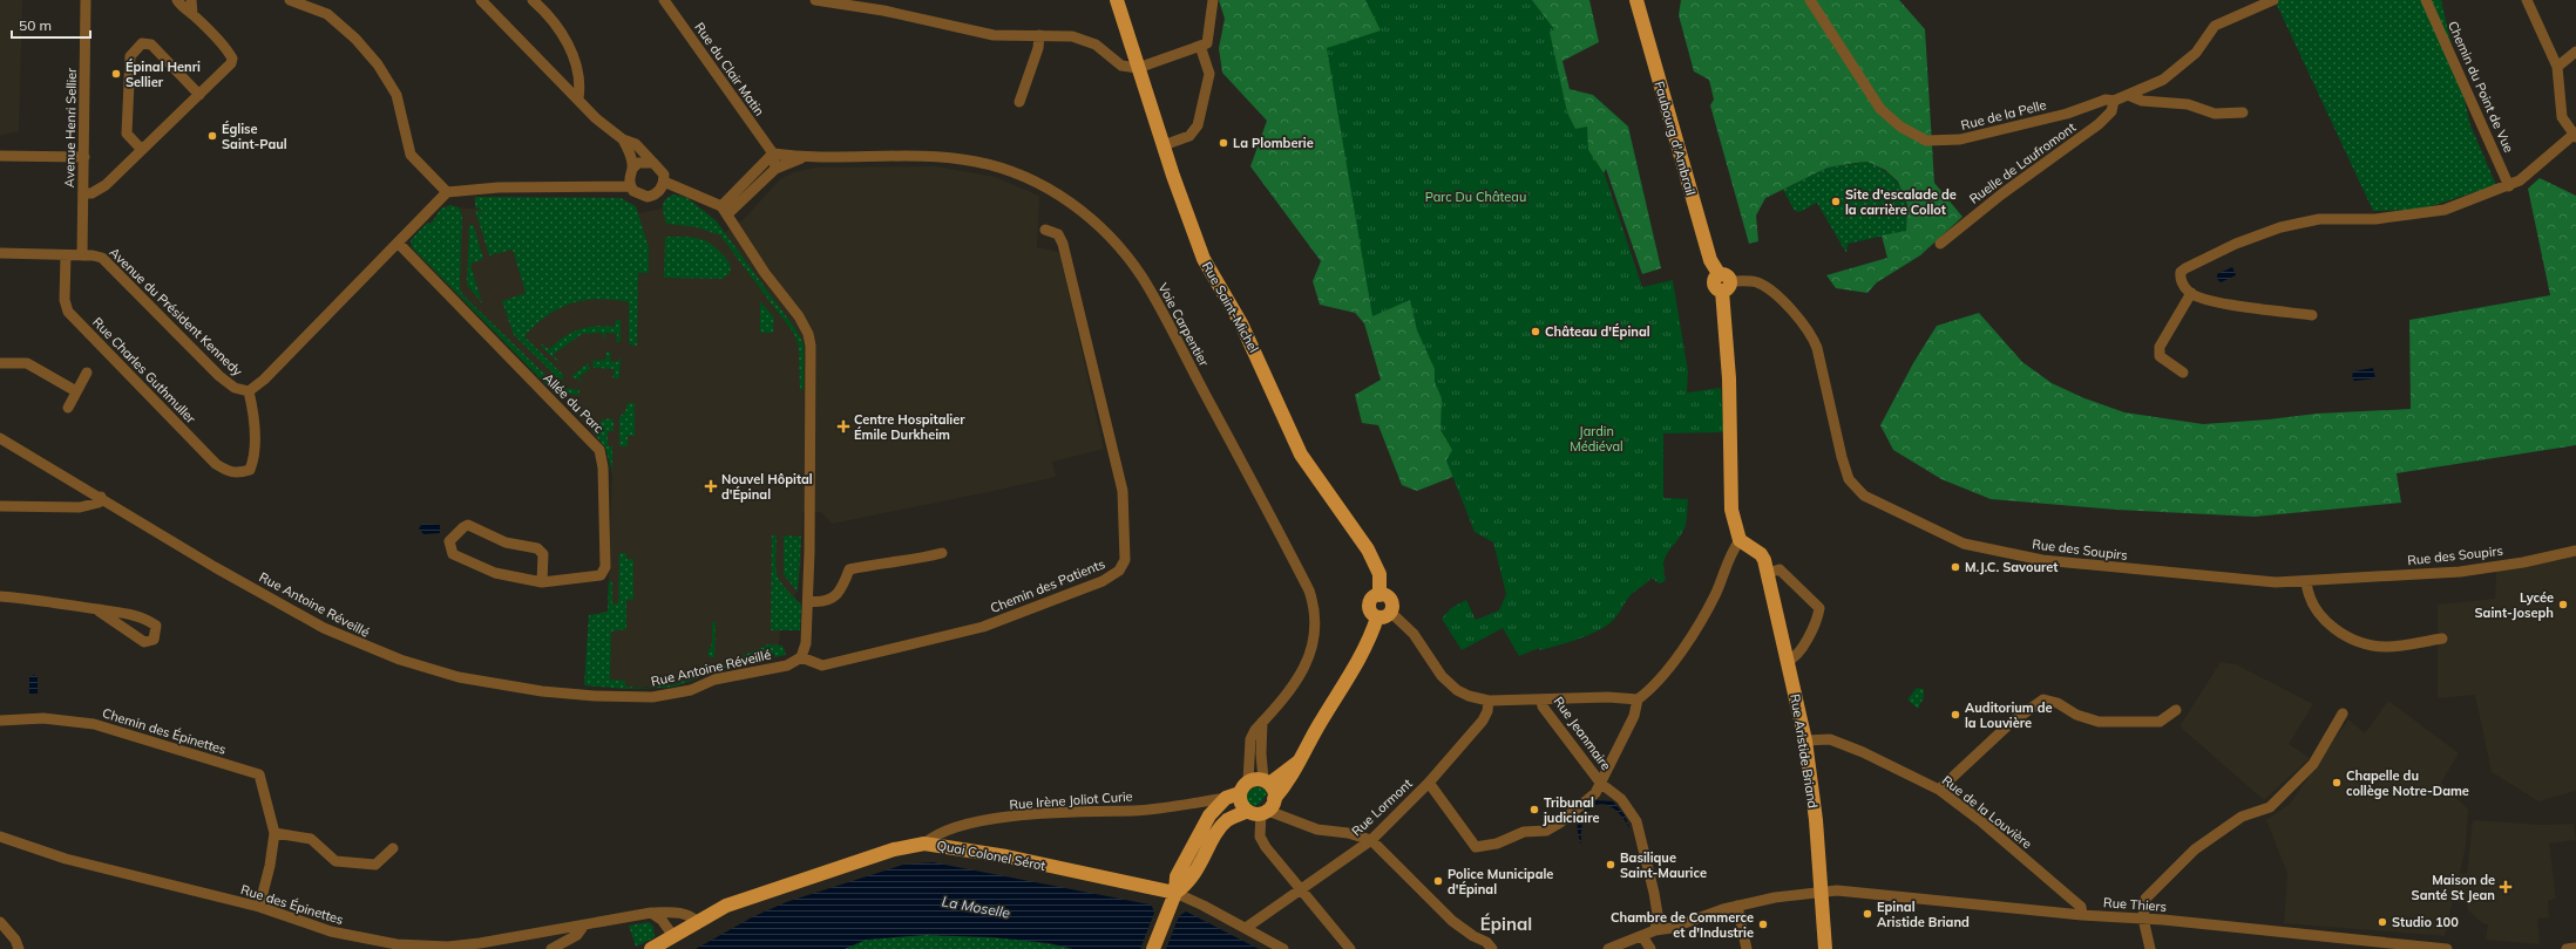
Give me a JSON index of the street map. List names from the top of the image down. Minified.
{"streets":{"main road":["Faubourg d'Ambrail","Rue Saint-Michel","Rue Aristide Briand","Quai Colonel Sérot"],"street":["Rue du Clair Matin","Chemin du Point de Vue","Rue de la Pelle","Avenue Henri Sellier","Ruelle de Laufromont","Avenue du Président Kennedy","Voie Carpentier","Rue Charles Guthmuller","Allée du Parc","Rue des Soupirs","Chemin des Patients","Rue Antoine Réveillé","Chemin des Épinettes","Rue Jeanmaire","Rue Irène Joliot Curie","Rue Lormont","Rue de la Louvière","Rue des Épinettes","Rue Thiers"]},"crossings":[["Rue du Clair Matin","Voie Carpentier"],["Rue de la Pelle","Ruelle de Laufromont"],["Avenue Henri Sellier","Avenue du Président Kennedy"],["Faubourg d'Ambrail","Rue des Soupirs"],["Faubourg d'Ambrail","Rue Aristide Briand"],["Avenue du Président Kennedy","Rue Charles Guthmuller"],["Avenue du Président Kennedy","Allée du Parc"],["Chemin des Patients","Rue Antoine Réveillé"],["Chemin des Épinettes","Rue des Épinettes"],["Rue Jeanmaire","Rue Thiers"],["Rue Aristide Briand","Rue de la Louvière"],["Rue Aristide Briand","Rue Thiers"],["Rue Irène Joliot Curie","Quai Colonel Sérot"],["Rue Lormont","Quai Colonel Sérot"],["Rue de la Louvière","Rue Thiers"],["Quai Colonel Sérot","Rue des Épinettes"]],"districts":["Épinal"],"water":["La Moselle"],"parks":["Parc Du Château","Jardin Médiéval"],"places":{"other":["Épinal Henri Sellier","Église Saint-Paul","La Plomberie","Site d'escalade de la carrière Collot","Château d'Épinal","M.J.C. Savouret","Lycée Saint-Joseph","Auditorium de la Louvière","Chapelle du collège Notre-Dame","Tribunal judiciaire","Basilique Saint-Maurice","Police Municipale d'Épinal","Epinal Aristide Briand","Studio 100","Chambre de Commerce et d'Industrie"],"health":["Centre Hospitalier Émile Durkheim","Nouvel Hôpital d'Épinal","Maison de Santé St Jean"]},"scale_bar":"50 m"}
